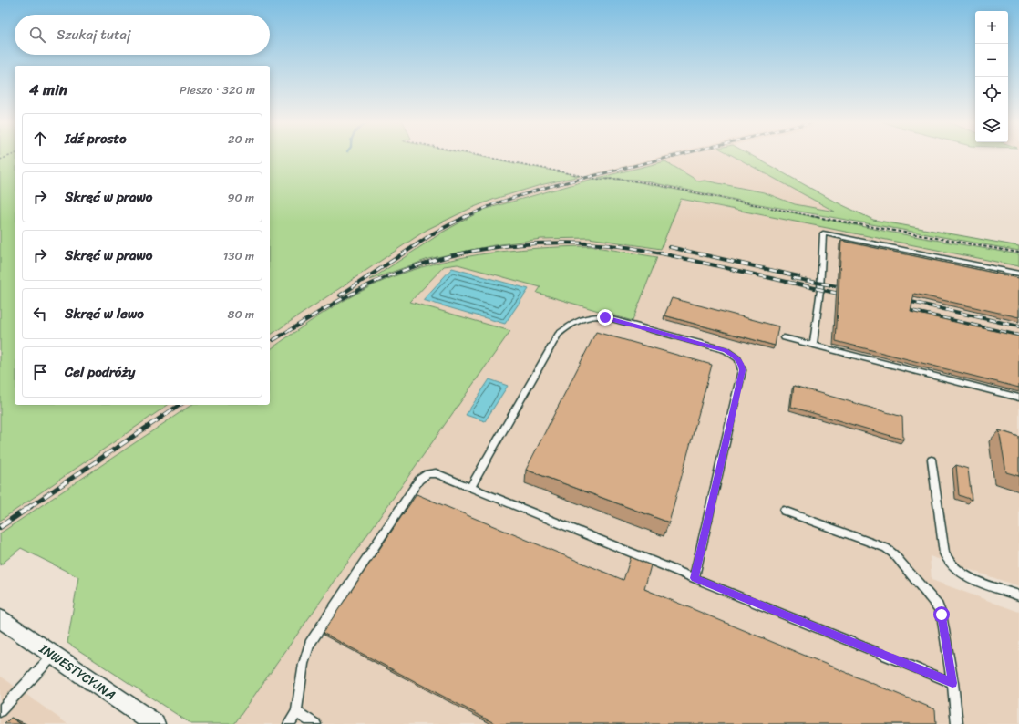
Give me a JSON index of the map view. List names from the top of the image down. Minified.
{"streets":{"street":["INWESTYCYJNA"]},"page":{"map_buttons":["+","−"],"search":"Szukaj tutaj","heading":["4 min","Pieszo · 320 m"],"list":[["Idź prosto","20 m"],["Skręć w prawo","90 m"],["Skręć w prawo","130 m"],["Skręć w lewo","80 m"],"Cel podróży"]}}
